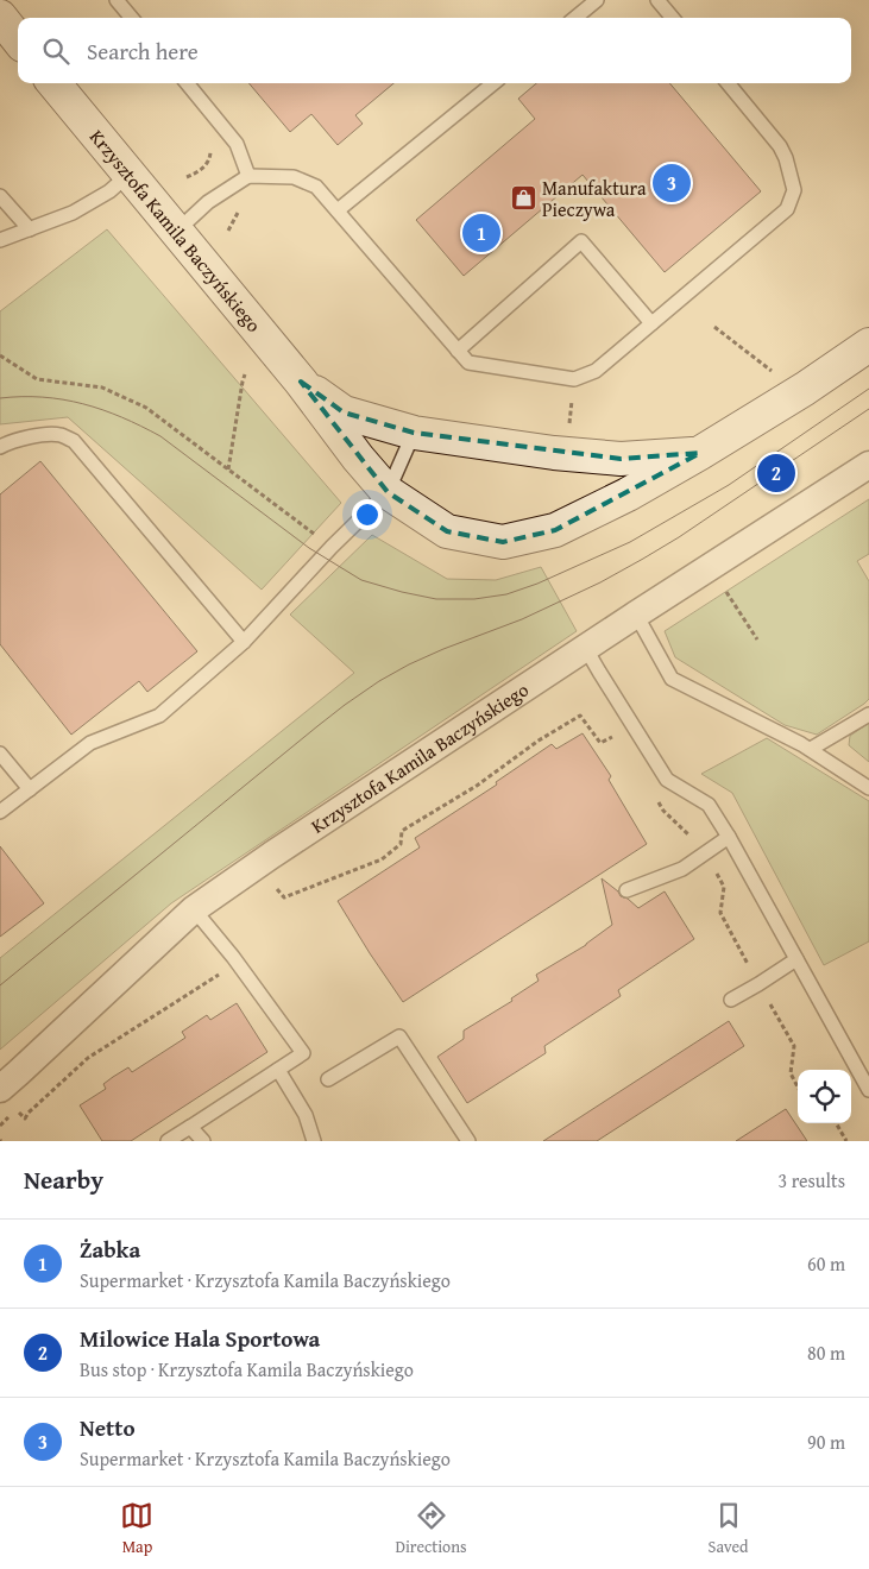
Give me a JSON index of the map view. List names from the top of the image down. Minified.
{"streets":{"street":["Krzysztofa Kamila Baczyńskiego"]},"places":{"shop":["Manufaktura Pieczywa"]},"page":{"search":"Search here","pins":["3","1","2"],"heading":["Nearby","3 results"],"list":[{"mark":"1","name":"Żabka","note":"Supermarket · Krzysztofa Kamila Baczyńskiego","value":"60 m"},{"mark":"2","name":"Milowice Hala Sportowa","note":"Bus stop · Krzysztofa Kamila Baczyńskiego","value":"80 m"},{"mark":"3","name":"Netto","note":"Supermarket · Krzysztofa Kamila Baczyńskiego","value":"90 m"}],"nav":["Map","Directions","Saved"]}}
